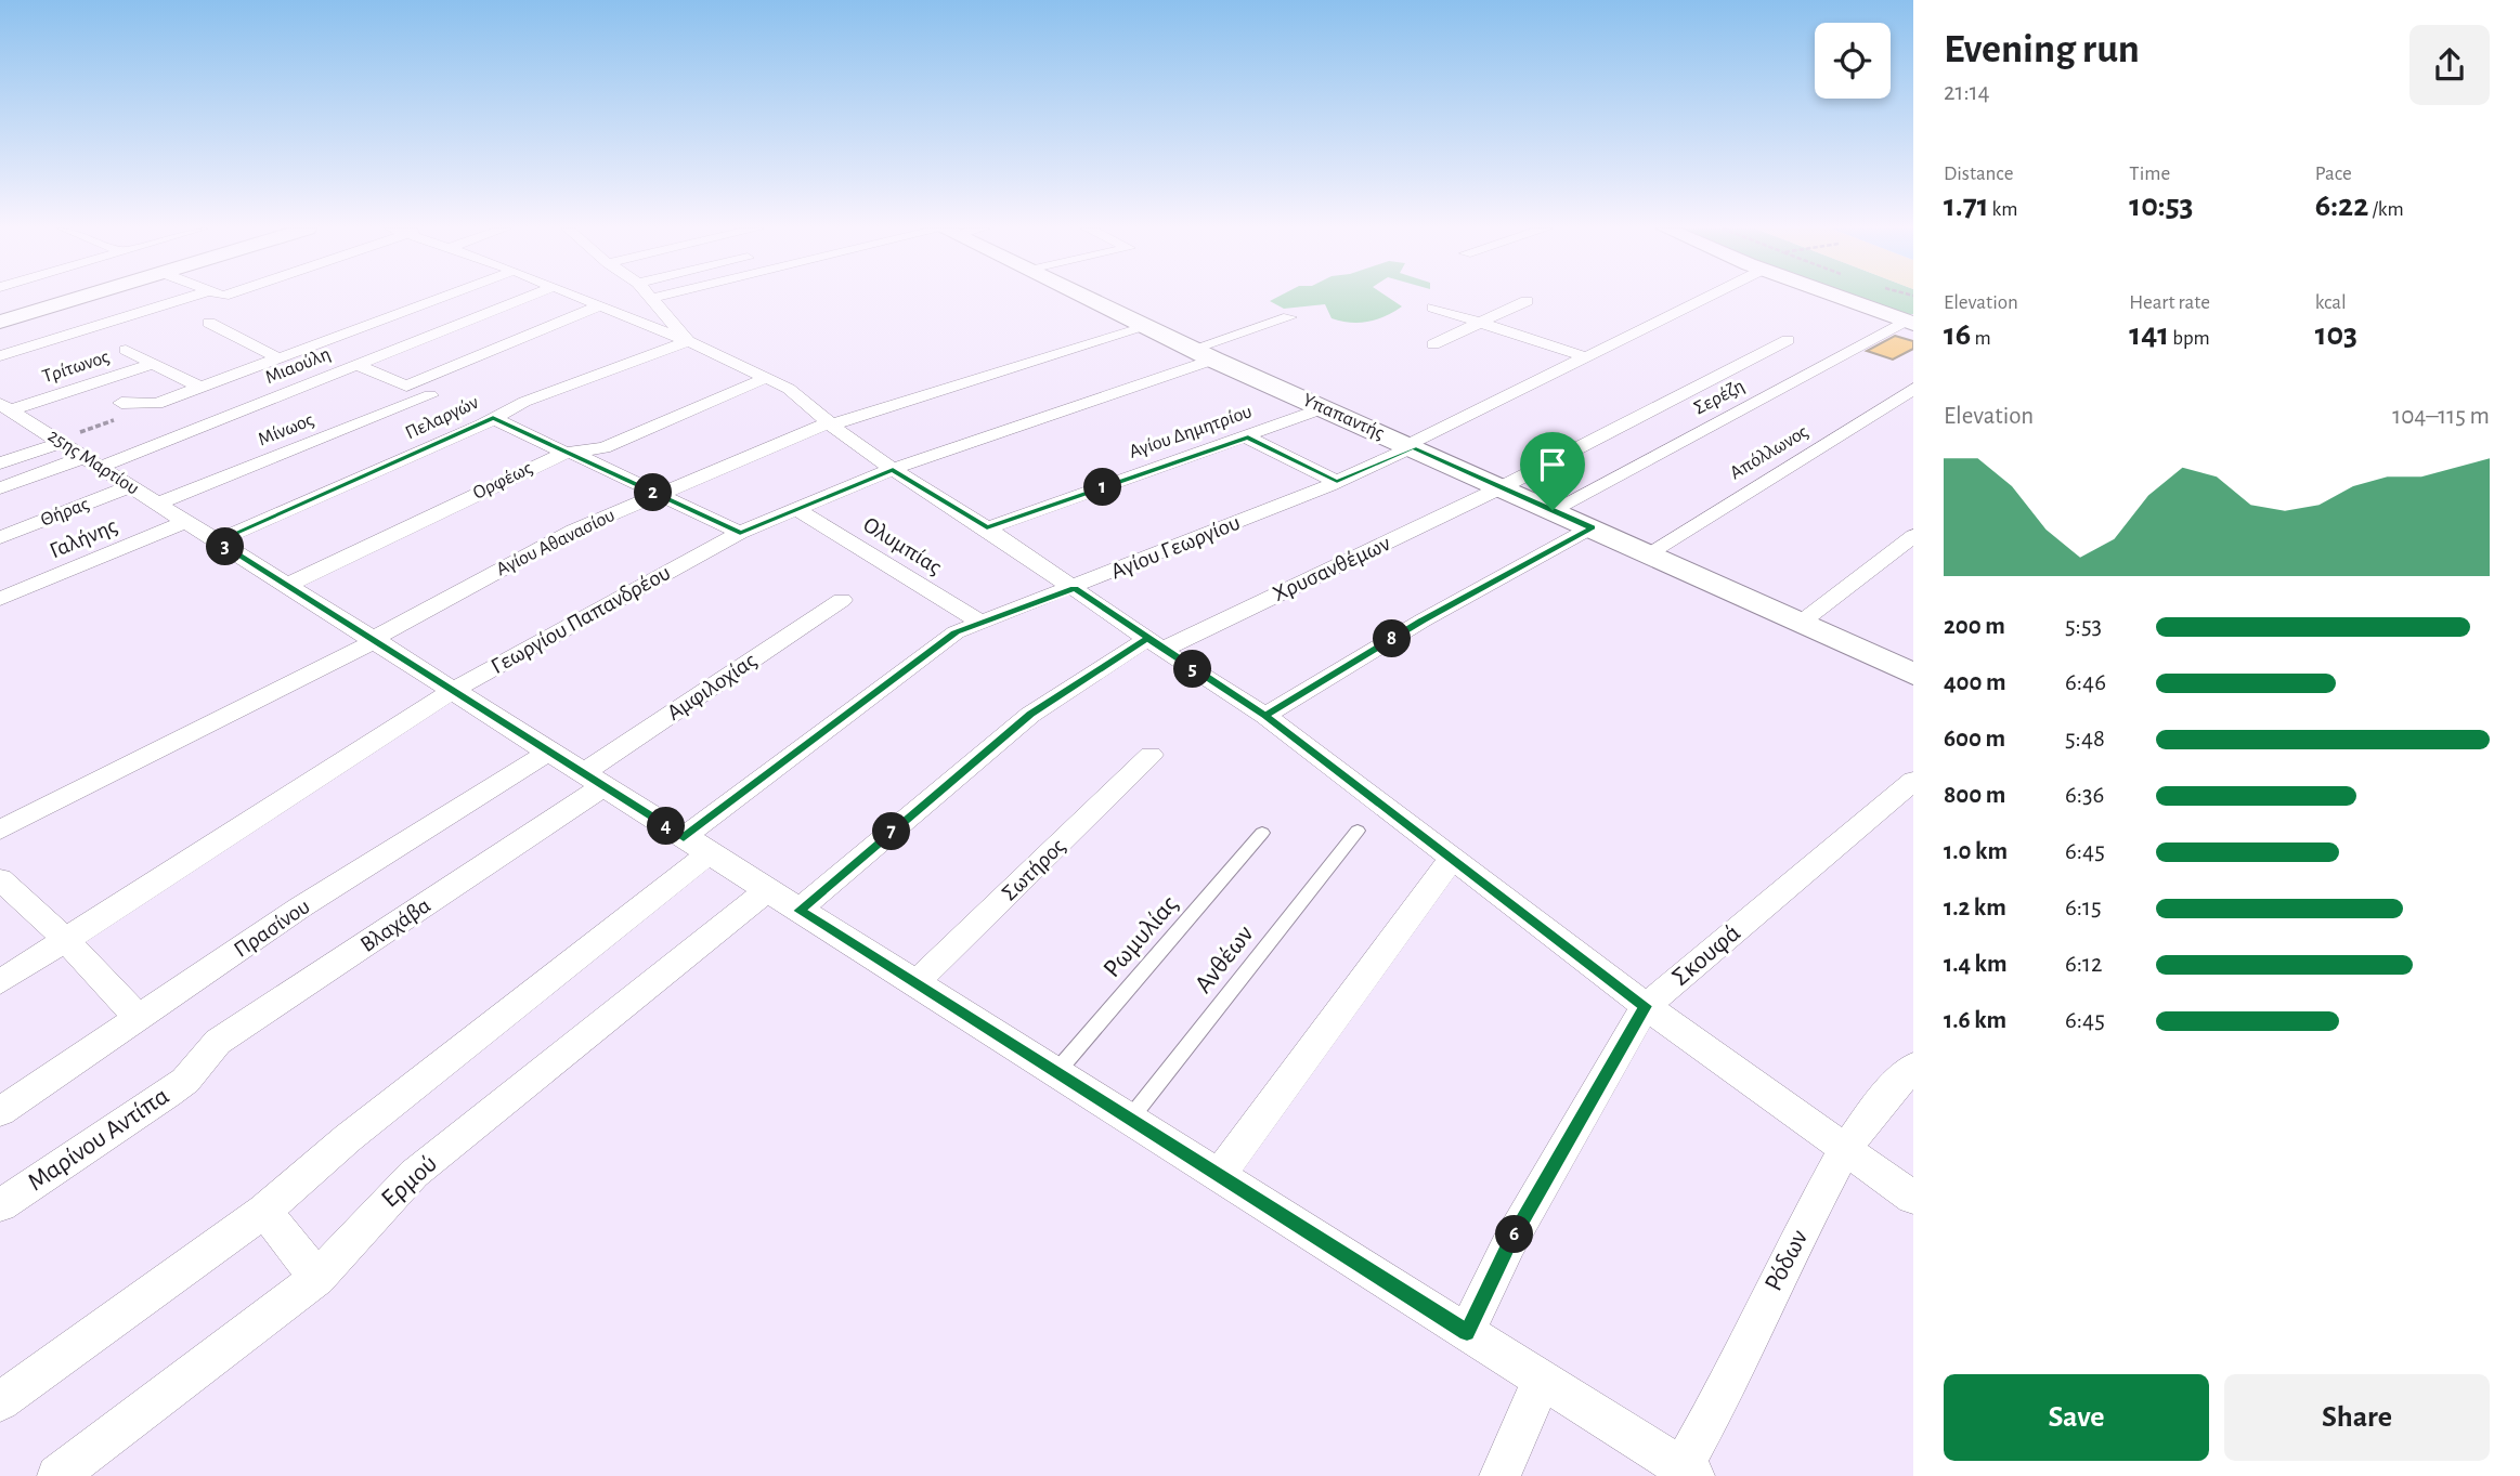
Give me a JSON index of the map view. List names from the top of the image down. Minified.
{"streets":{"street":["Μιαούλη","Τρίτωνος","Σερέζη","Υπαπαντής","Πελαργών","Μίνωος","Αγίου Δημητρίου","Απόλλωνος","25ης Μαρτίου","Ορφέως","Θήρας","Γαλήνης","Αγίου Αθανασίου","Ολυμπίας","Αγίου Γεωργίου","Χρυσανθέμων","Γεωργίου Παπανδρέου","Αμφιλοχίας","Σωτήρος","Βλαχάβα","Πρασίνου","Σκουφά","Μαρίνου Αντίπα","Ερμού","Ρόδων"],"lane":["Ρωμυλίας","Ανθέων"]},"crossings":[["Μιαούλη","25ης Μαρτίου"],["Τρίτωνος","25ης Μαρτίου"],["Σερέζη","Υπαπαντής"],["Υπαπαντής","Αγίου Δημητρίου"],["Υπαπαντής","Απόλλωνος"],["Υπαπαντής","Αγίου Αθανασίου"],["Υπαπαντής","Αγίου Γεωργίου"],["Υπαπαντής","Χρυσανθέμων"],["Υπαπαντής","Γεωργίου Παπανδρέου"],["Πελαργών","25ης Μαρτίου"],["Μίνωος","25ης Μαρτίου"],["25ης Μαρτίου","Ορφέως"],["25ης Μαρτίου","Θήρας"],["25ης Μαρτίου","Γαλήνης"],["25ης Μαρτίου","Αγίου Αθανασίου"],["25ης Μαρτίου","Αγίου Γεωργίου"],["25ης Μαρτίου","Χρυσανθέμων"],["25ης Μαρτίου","Γεωργίου Παπανδρέου"],["25ης Μαρτίου","Αμφιλοχίας"],["25ης Μαρτίου","Σωτήρος"],["25ης Μαρτίου","Βλαχάβα"],["25ης Μαρτίου","Πρασίνου"],["25ης Μαρτίου","Ρωμυλίας"],["25ης Μαρτίου","Σκουφά"],["25ης Μαρτίου","Ανθέων"],["25ης Μαρτίου","Ερμού"],["25ης Μαρτίου","Ρόδων"],["Ολυμπίας","Αγίου Γεωργίου"],["Ολυμπίας","Γεωργίου Παπανδρέου"],["Αμφιλοχίας","Βλαχάβα"],["Βλαχάβα","Μαρίνου Αντίπα"]],"page":{"heading":["Evening run","21:14"],"stats":[["Distance","1.71 km"],["Time","10:53"],["Pace","6:22 /km"],["Elevation","16 m"],["Heart rate","141 bpm"],["kcal","103"]],"chart":["Elevation","104–115 m"],"pins":["1","2","3","8","5","4","7","6"],"list":[{"name":"200 m","note":"5:53"},{"name":"400 m","note":"6:46"},{"name":"600 m","note":"5:48"},{"name":"800 m","note":"6:36"},{"name":"1.0 km","note":"6:45"},{"name":"1.2 km","note":"6:15"},{"name":"1.4 km","note":"6:12"},{"name":"1.6 km","note":"6:45"}],"buttons":["Save","Share"]}}
